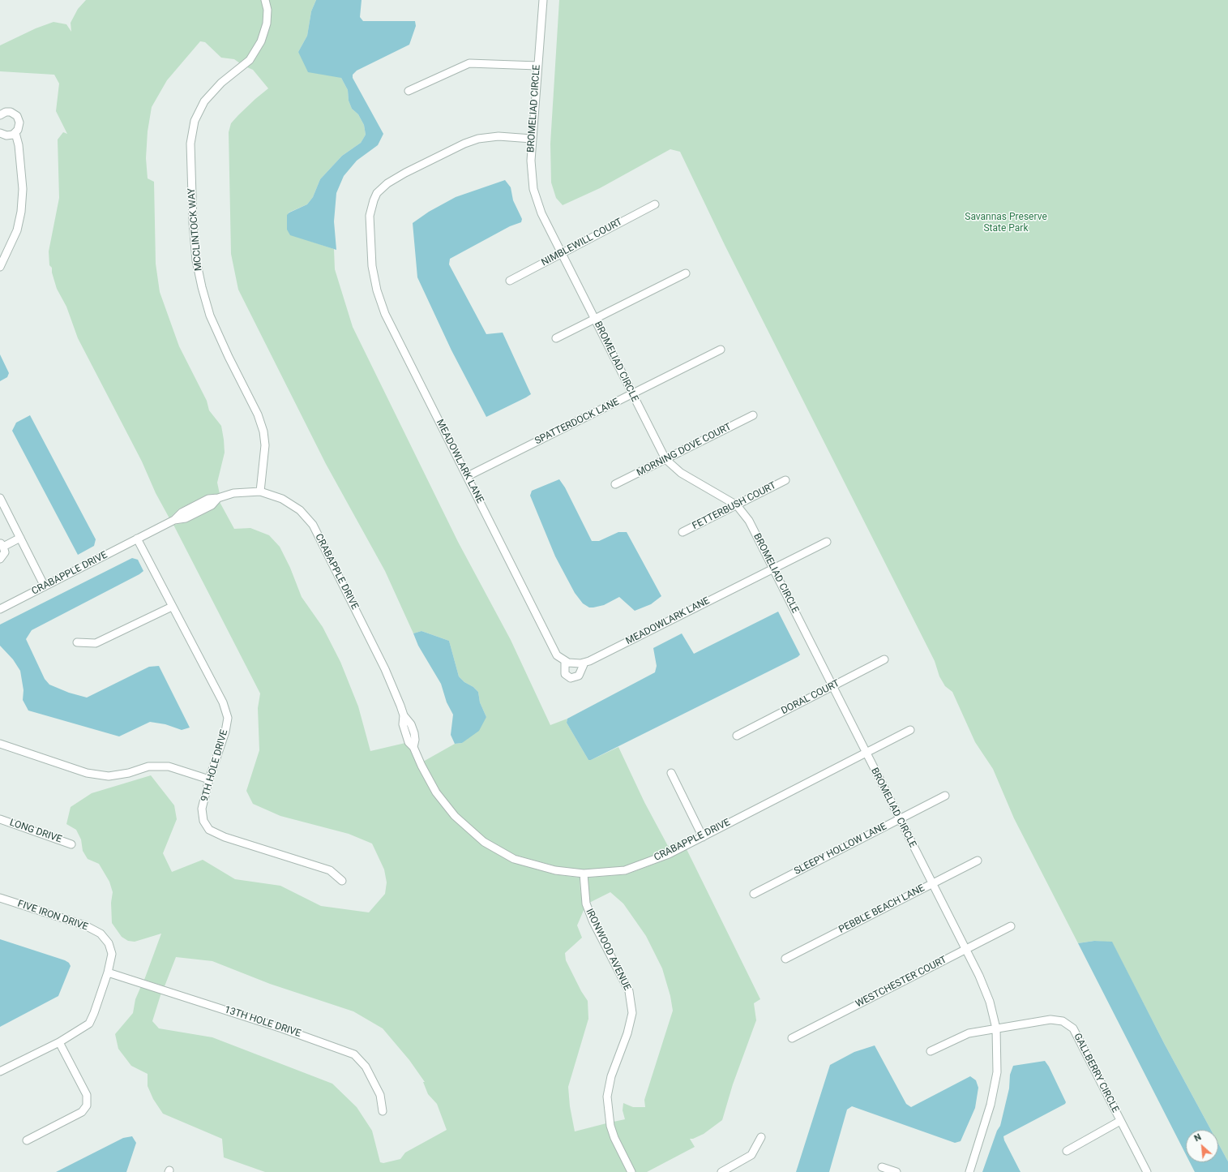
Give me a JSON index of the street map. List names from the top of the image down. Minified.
{"streets":{"street":["BROMELIAD CIRCLE","MCCLINTOCK WAY","NIMBLEWILL COURT","SPATTERDOCK LANE","MORNING DOVE COURT","MEADOWLARK LANE","FETTERBUSH COURT","CRABAPPLE DRIVE","DORAL COURT","9TH HOLE DRIVE","LONG DRIVE","SLEEPY HOLLOW LANE","PEBBLE BEACH LANE","FIVE IRON DRIVE","IRONWOOD AVENUE","WESTCHESTER COURT","13TH HOLE DRIVE","GALLBERRY CIRCLE"]},"crossings":[["BROMELIAD CIRCLE","NIMBLEWILL COURT"],["BROMELIAD CIRCLE","SPATTERDOCK LANE"],["BROMELIAD CIRCLE","MORNING DOVE COURT"],["BROMELIAD CIRCLE","MEADOWLARK LANE"],["BROMELIAD CIRCLE","FETTERBUSH COURT"],["BROMELIAD CIRCLE","CRABAPPLE DRIVE"],["BROMELIAD CIRCLE","DORAL COURT"],["BROMELIAD CIRCLE","SLEEPY HOLLOW LANE"],["BROMELIAD CIRCLE","PEBBLE BEACH LANE"],["BROMELIAD CIRCLE","WESTCHESTER COURT"],["BROMELIAD CIRCLE","GALLBERRY CIRCLE"],["MCCLINTOCK WAY","CRABAPPLE DRIVE"],["SPATTERDOCK LANE","MEADOWLARK LANE"],["CRABAPPLE DRIVE","9TH HOLE DRIVE"],["CRABAPPLE DRIVE","IRONWOOD AVENUE"],["FIVE IRON DRIVE","13TH HOLE DRIVE"]],"parks":["Savannas Preserve State Park"],"north":"top left"}
